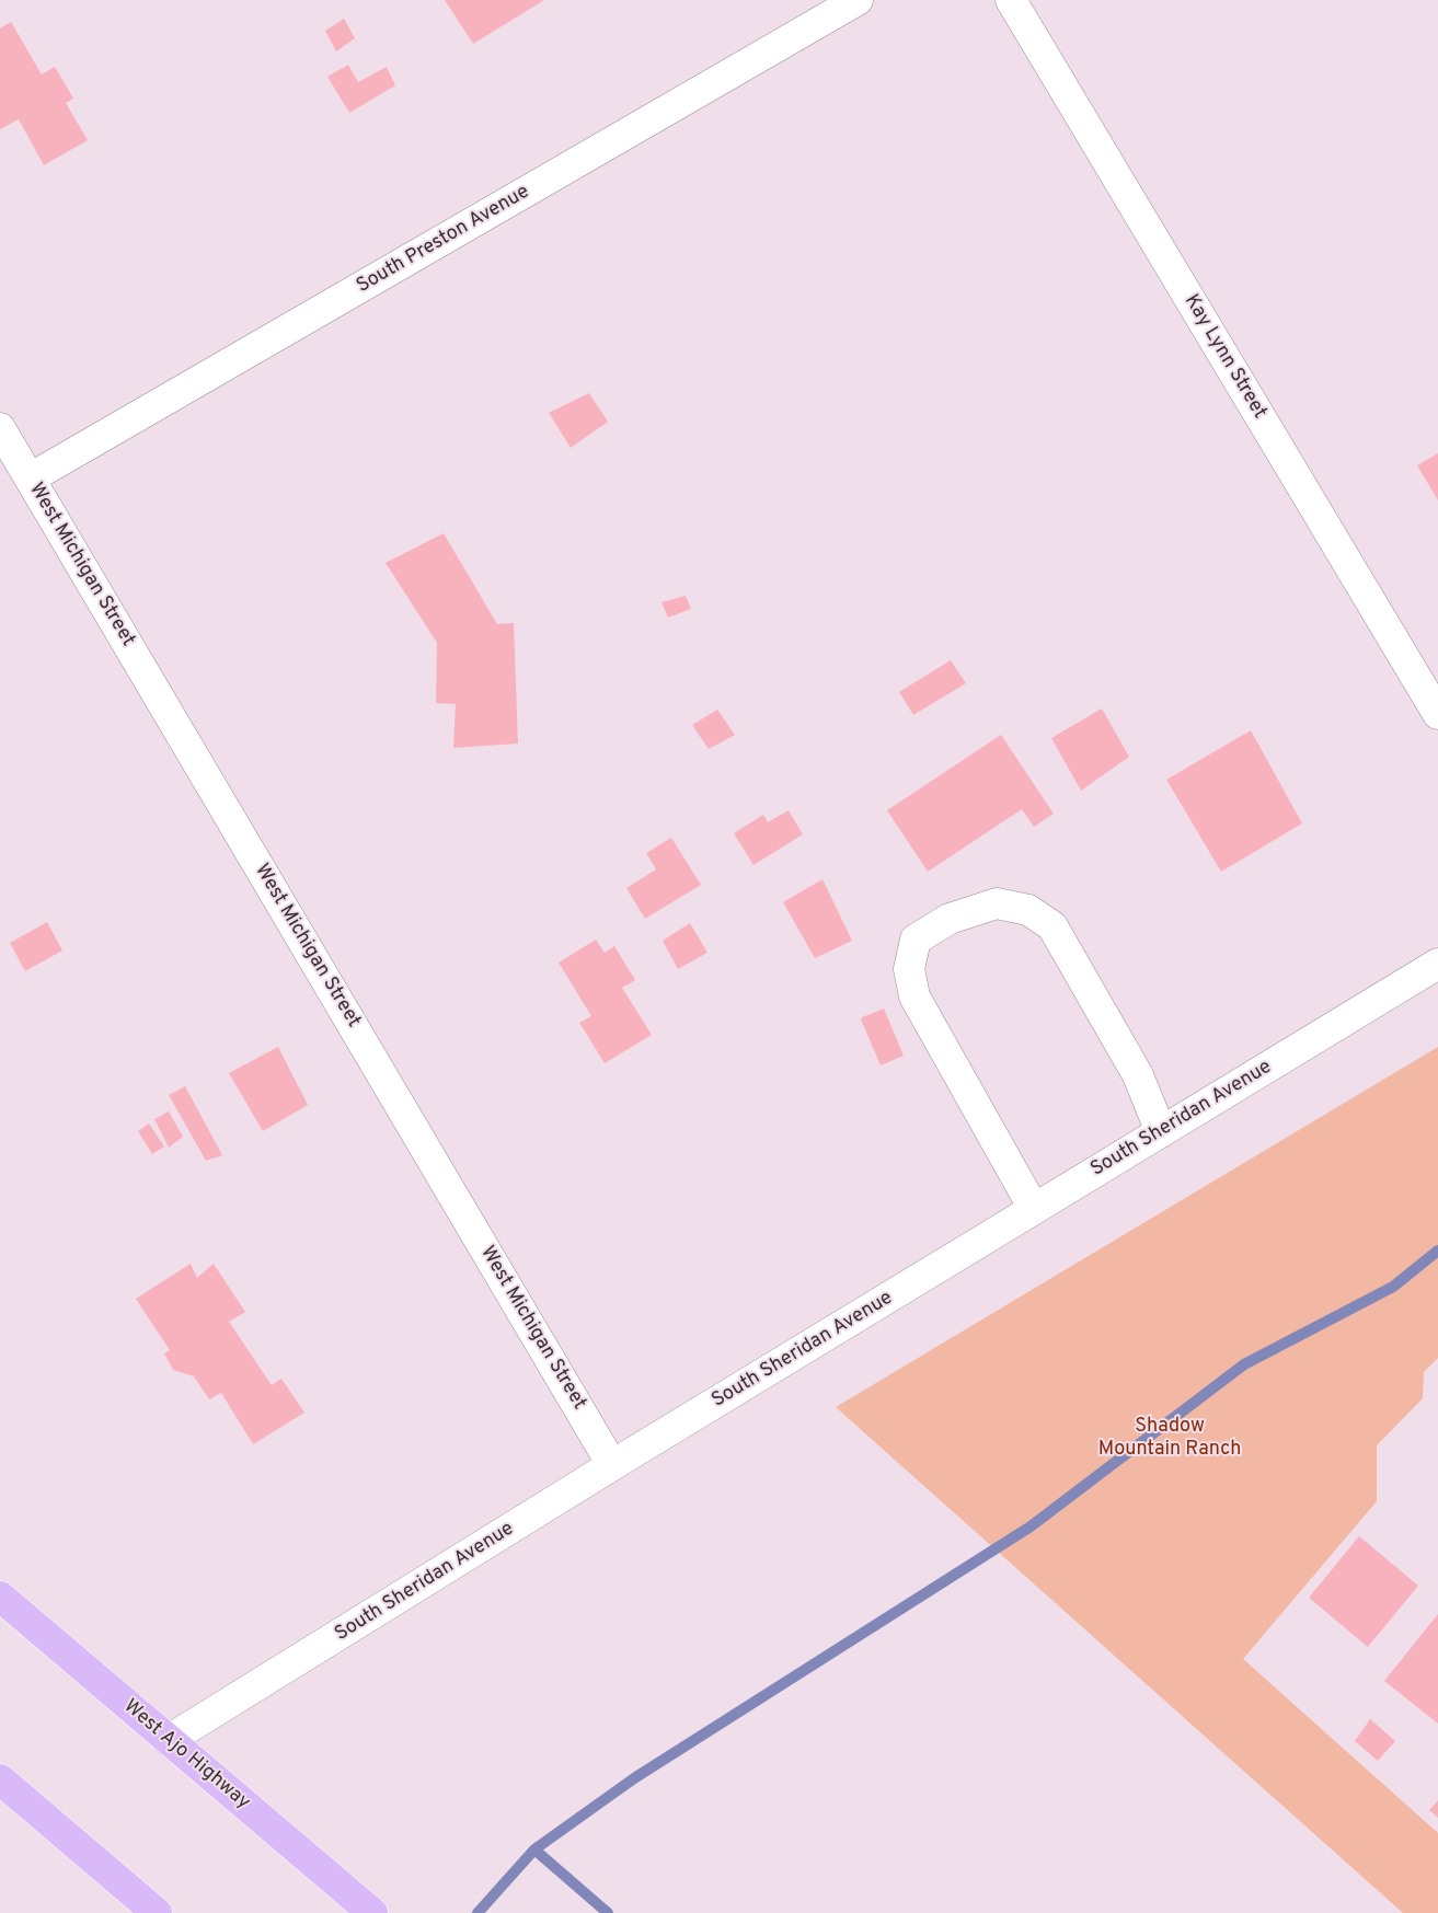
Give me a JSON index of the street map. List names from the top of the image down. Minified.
{"streets":{"main road":["West Ajo Highway"],"street":["South Preston Avenue","Kay Lynn Street","West Michigan Street","South Sheridan Avenue"]},"crossings":[["South Preston Avenue","West Michigan Street"],["West Michigan Street","South Sheridan Avenue"],["South Sheridan Avenue","West Ajo Highway"]],"parks":["Shadow Mountain Ranch"]}
